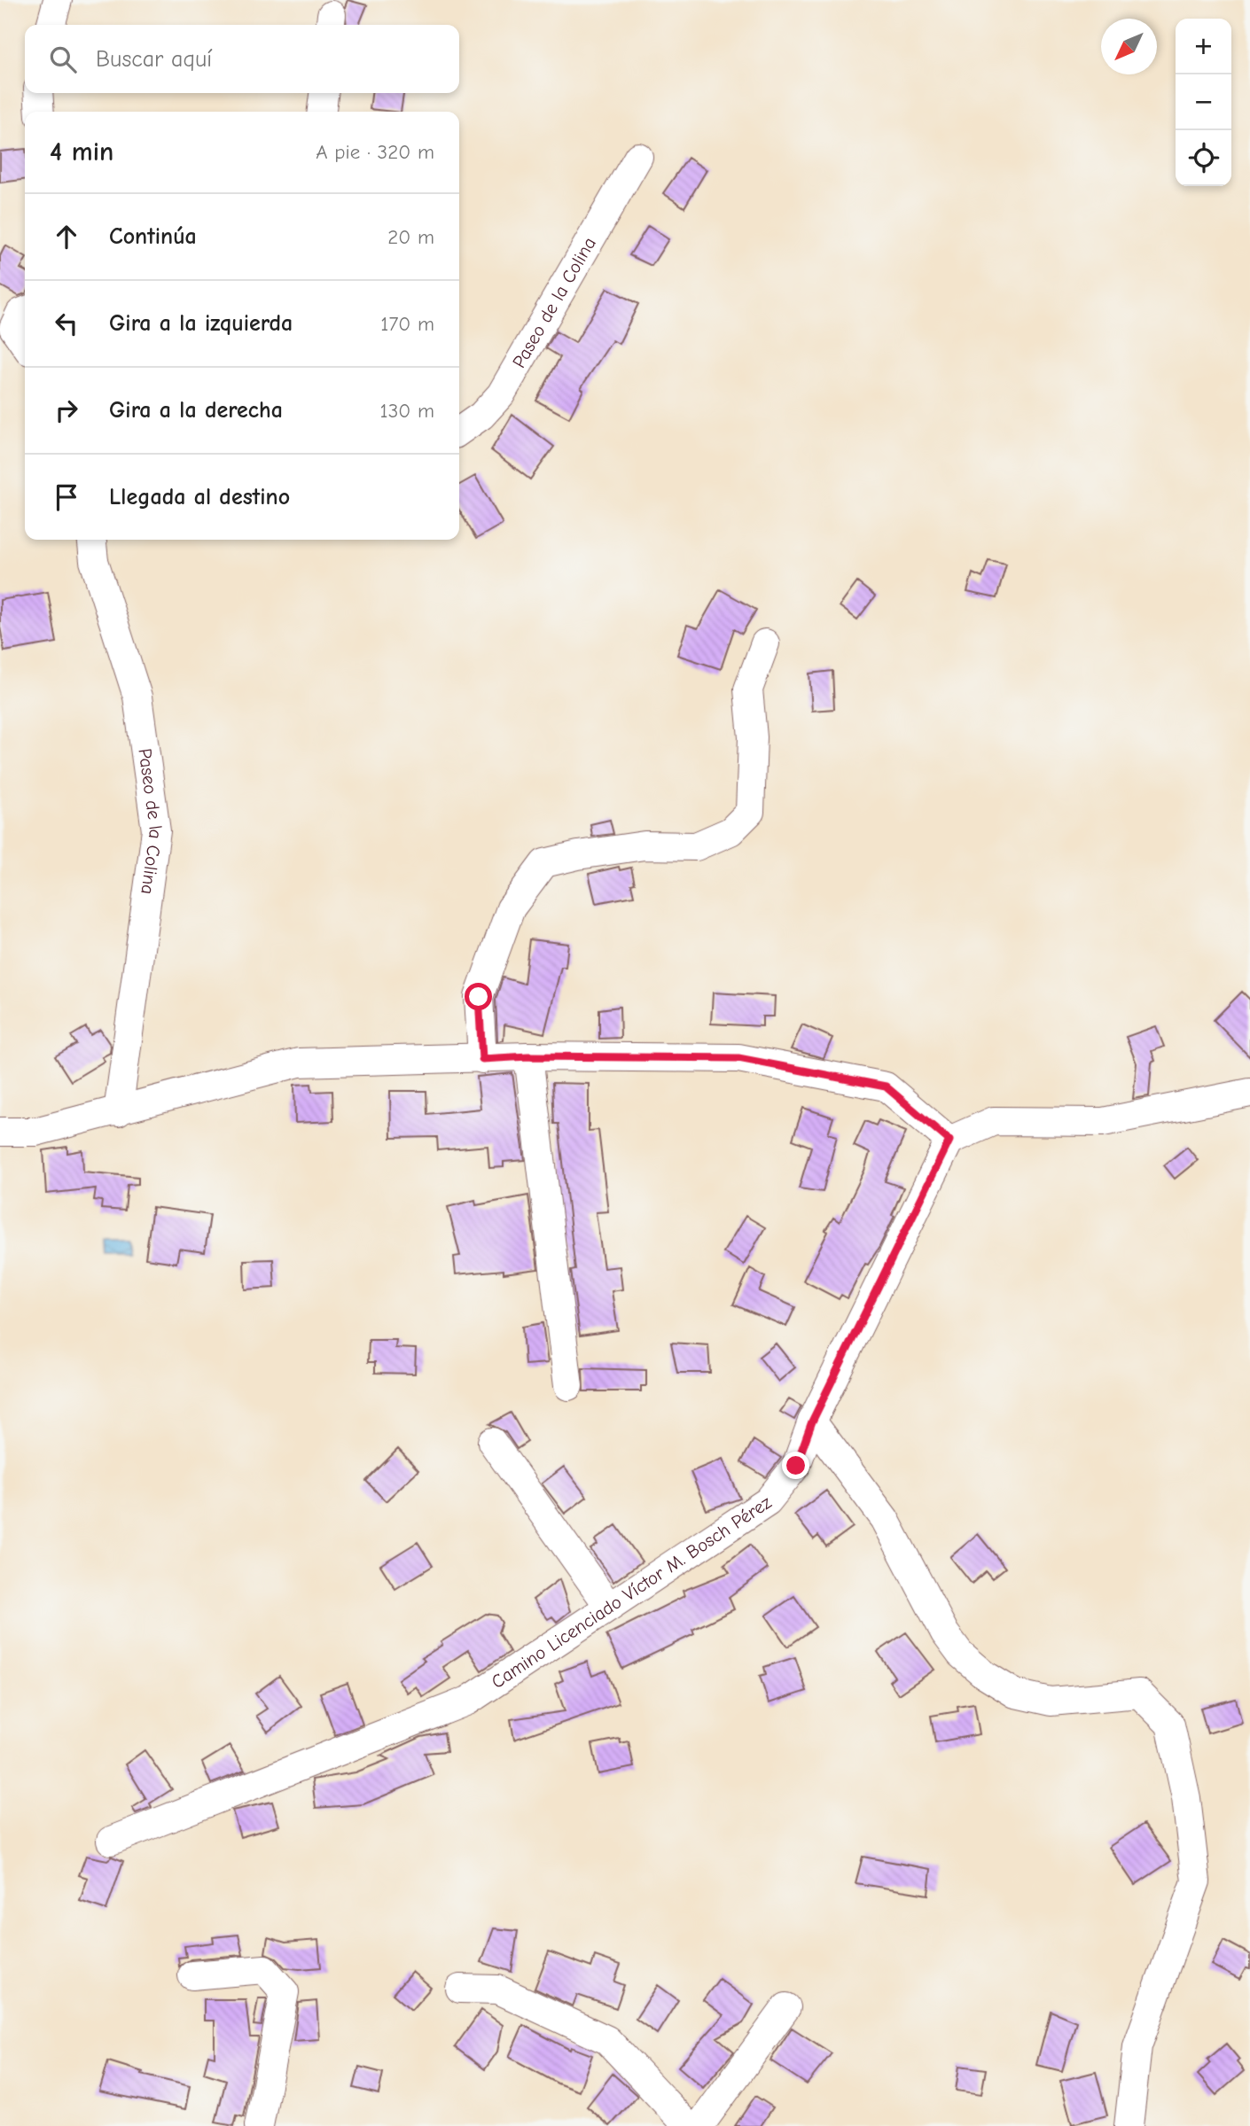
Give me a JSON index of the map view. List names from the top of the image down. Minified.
{"streets":{"street":["Paseo de la Colina","Camino Licenciado Víctor M. Bosch Pérez"]},"north":"bottom left","page":{"map_buttons":["+","−"],"search":"Buscar aquí","heading":["4 min","A pie · 320 m"],"list":[["Continúa","20 m"],["Gira a la izquierda","170 m"],["Gira a la derecha","130 m"],"Llegada al destino"]}}
